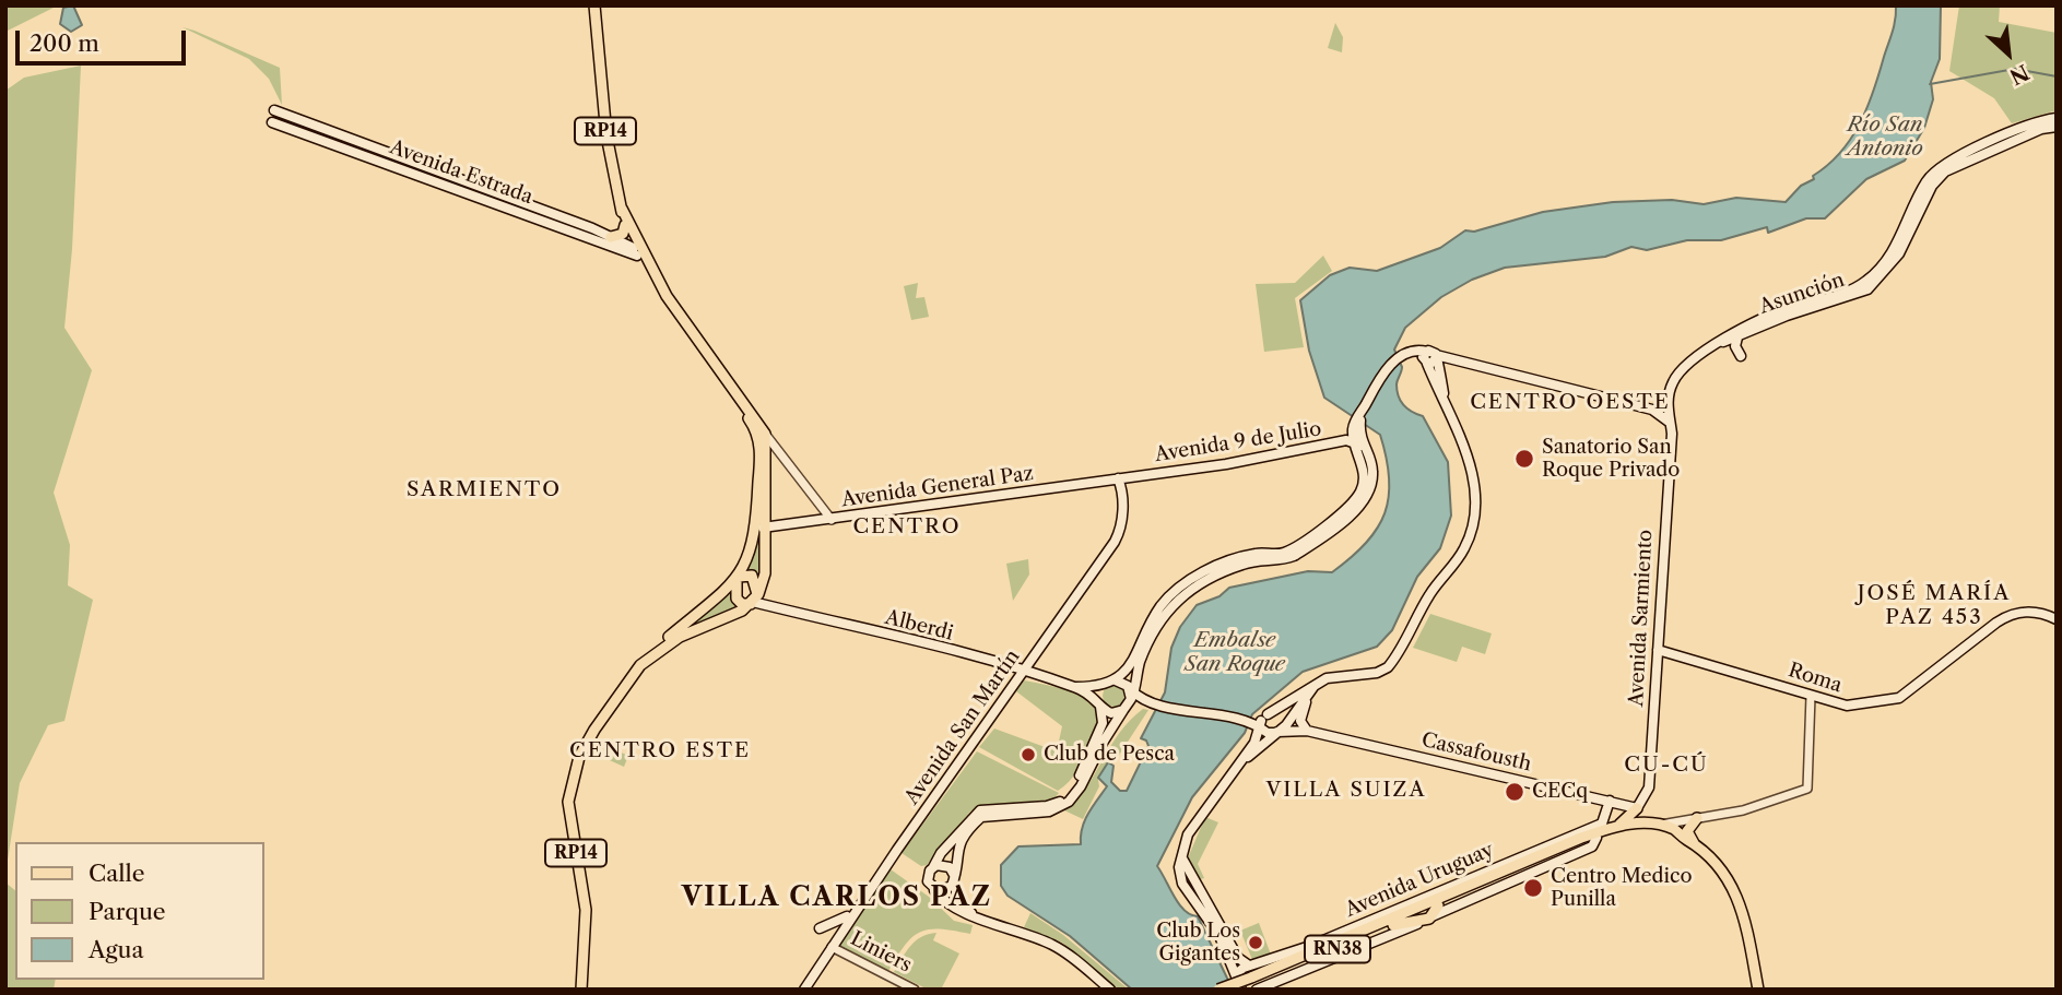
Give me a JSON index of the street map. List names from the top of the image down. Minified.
{"streets":{"main road":["RP14","Avenida Estrada","Asunción","Avenida 9 de Julio","Avenida General Paz","Avenida Sarmiento","Alberdi","Roma","Avenida San Martín","Cassafousth","Avenida Uruguay","RN38"],"street":["Liniers"]},"crossings":[["RP14","Avenida Estrada"],["RP14","Avenida General Paz"],["RP14","Alberdi"],["Avenida 9 de Julio","Avenida General Paz"],["Avenida 9 de Julio","Avenida San Martín"],["Avenida General Paz","Avenida San Martín"],["Avenida Sarmiento","Roma"],["Avenida Sarmiento","Cassafousth"],["Alberdi","Avenida San Martín"],["Avenida San Martín","Liniers"],["Cassafousth","Avenida Uruguay"],["Avenida Uruguay","RN38"]],"districts":["CENTRO OESTE","SARMIENTO","CENTRO","JOSÉ MARÍA PAZ 453","CENTRO ESTE","CU-CÚ","VILLA SUIZA","VILLA CARLOS PAZ"],"water":["Río San Antonio","Embalse San Roque"],"places":["Sanatorio San Roque Privado","Club de Pesca","CECq","Centro Medico Punilla","Club Los Gigantes"],"legend":["Calle","Parque","Agua"],"scale_bar":"200 m","north":"bottom right"}
